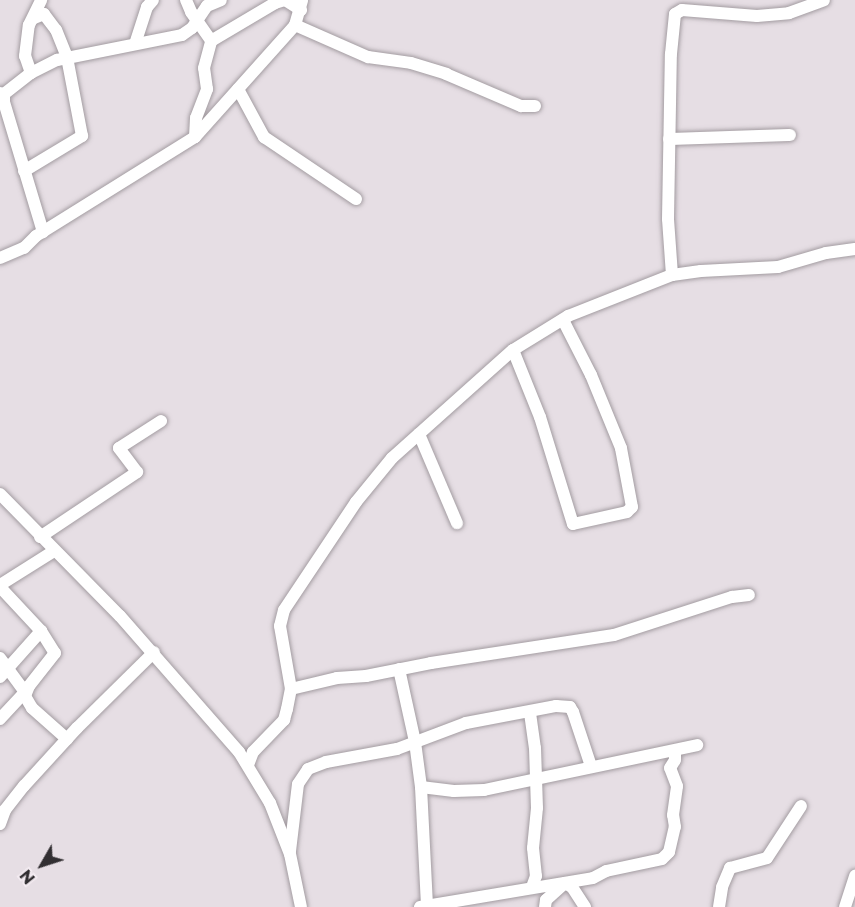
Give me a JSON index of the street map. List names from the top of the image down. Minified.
{"north":"bottom left"}
